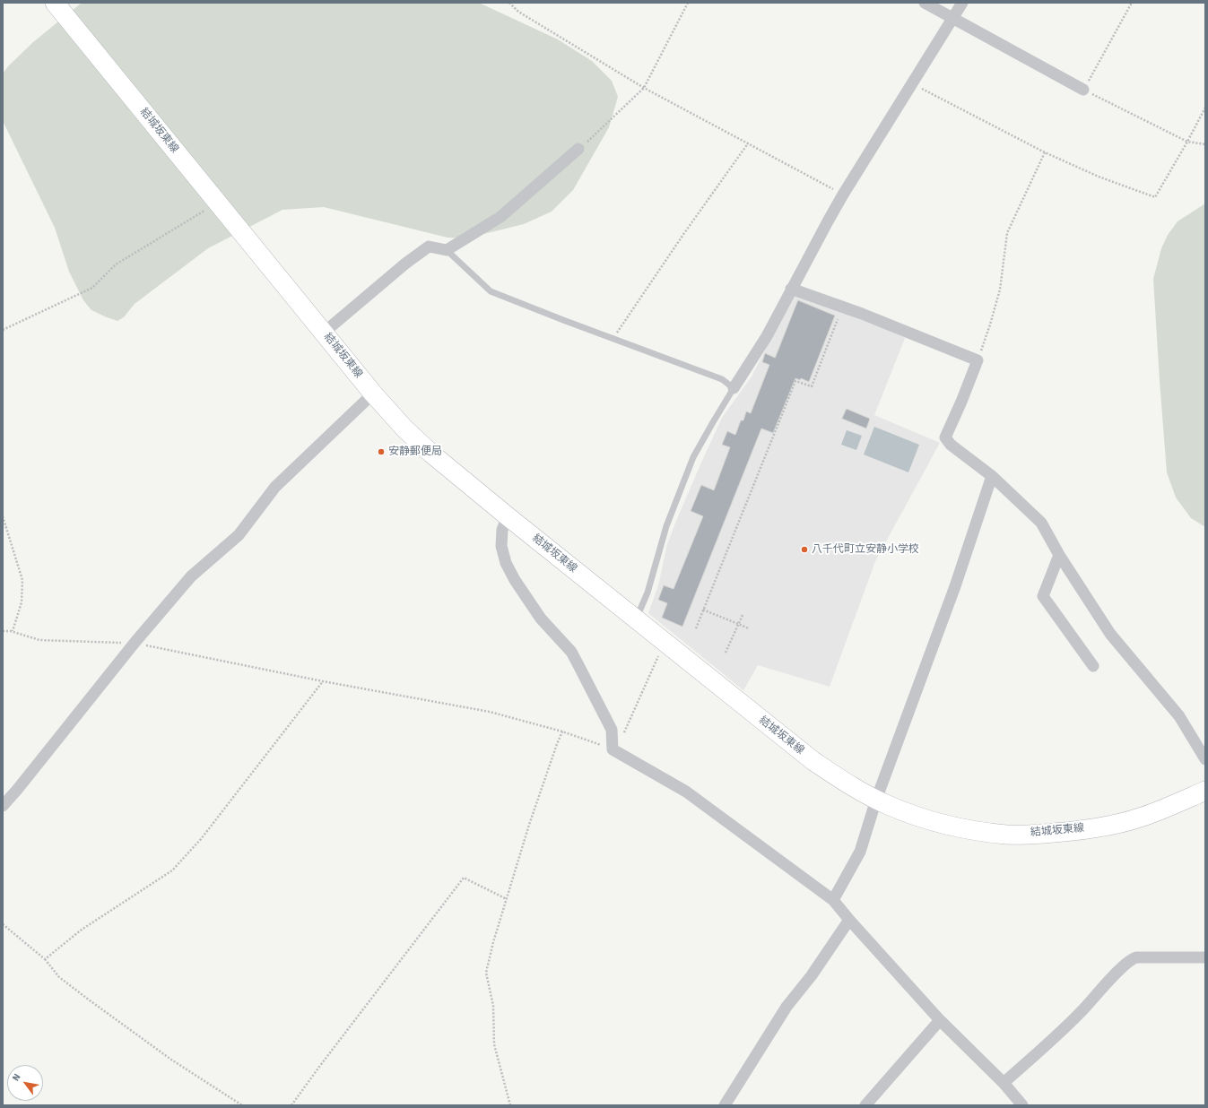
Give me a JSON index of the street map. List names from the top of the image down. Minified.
{"streets":{"main road":["結城坂東線"]},"places":["安静郵便局","八千代町立安静小学校"],"north":"top left"}
